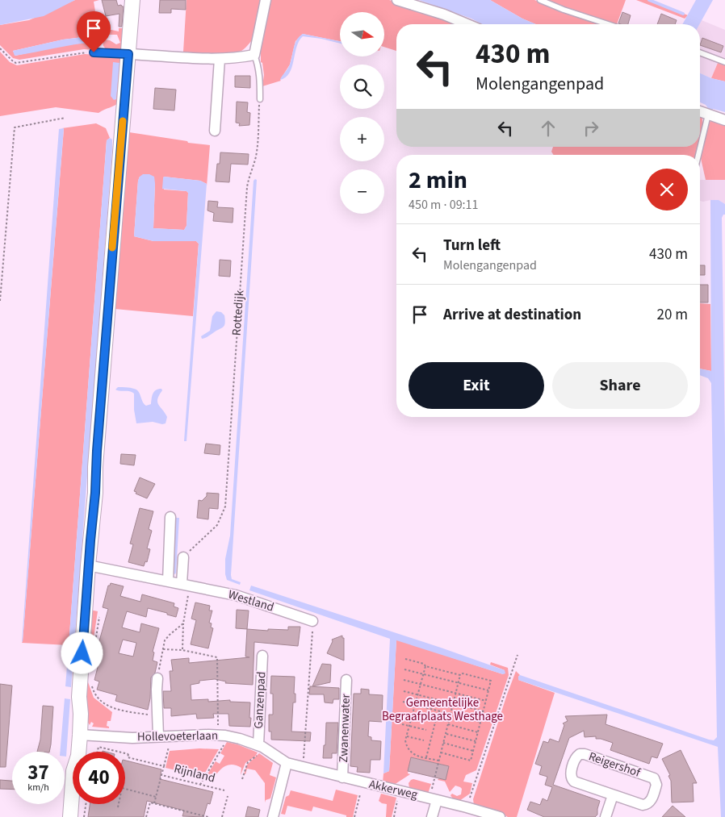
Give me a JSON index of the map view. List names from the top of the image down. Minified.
{"streets":{"street":["Westland","Ganzenpad","Zwanenwater","Hollevoeterlaan","Reigershof","Akkerweg"],"path":["Rottedijk","Rijnland"]},"crossings":[["Ganzenpad","Hollevoeterlaan"],["Zwanenwater","Akkerweg"],["Hollevoeterlaan","Akkerweg"]],"parks":["Gemeentelijke Begraafplaats Westhage"],"north":"right","page":{"map_buttons":["+","−"],"turn":["430 m","Molengangenpad"],"heading":["2 min","450 m · 09:11"],"list":[{"name":"Turn left","note":"Molengangenpad","value":"430 m"},{"name":"Arrive at destination","value":"20 m"}],"buttons":["Exit","Share"],"speed":"37 km/h","limit":"40"}}
